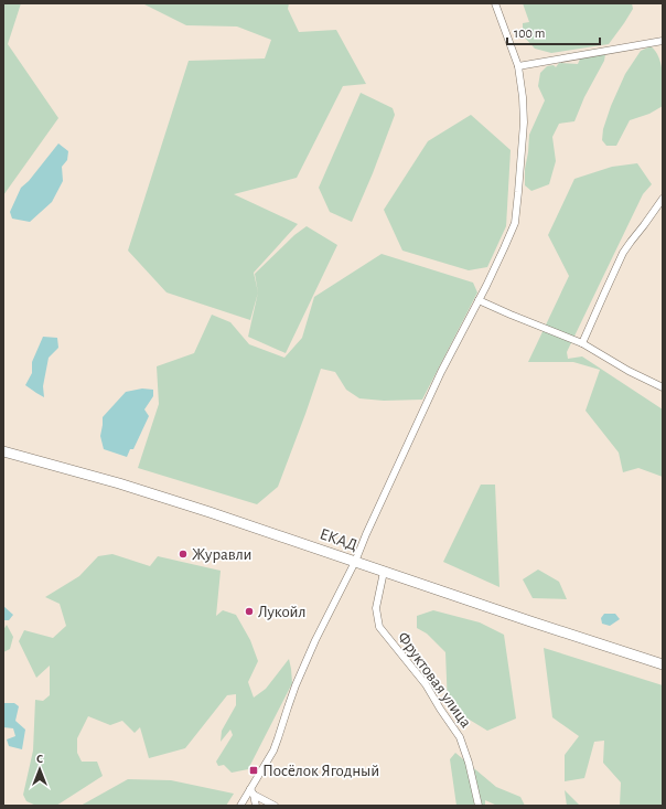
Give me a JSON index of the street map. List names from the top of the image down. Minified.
{"streets":{"highway":["ЕКАД"],"street":["Фруктовая улица"]},"crossings":[["ЕКАД","Фруктовая улица"]],"places":{"other":["Журавли","Лукойл"],"transit":["Посёлок Ягодный"]},"scale_bar":"100 m","north":"top"}
